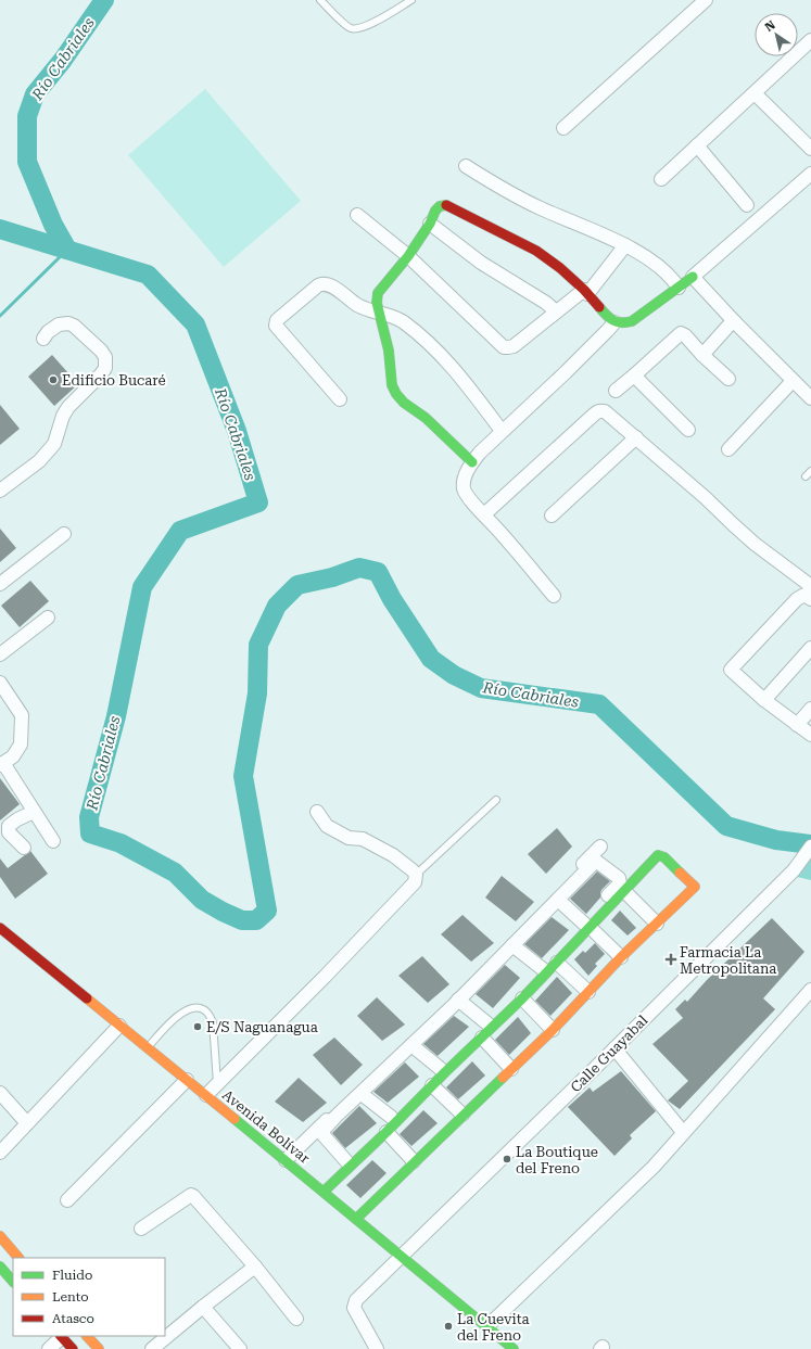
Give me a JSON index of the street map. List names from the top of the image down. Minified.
{"streets":{"street":["Calle Guayabal","Avenida Bolívar"]},"crossings":[["Calle Guayabal","Avenida Bolívar"]],"water":["Río Cabriales"],"places":{"other":["Edificio Bucaré","E/S Naguanagua","La Boutique del Freno","La Cuevita del Freno"],"health":["Farmacia La Metropolitana"]},"legend":["Fluido","Lento","Atasco"],"north":"top left"}
